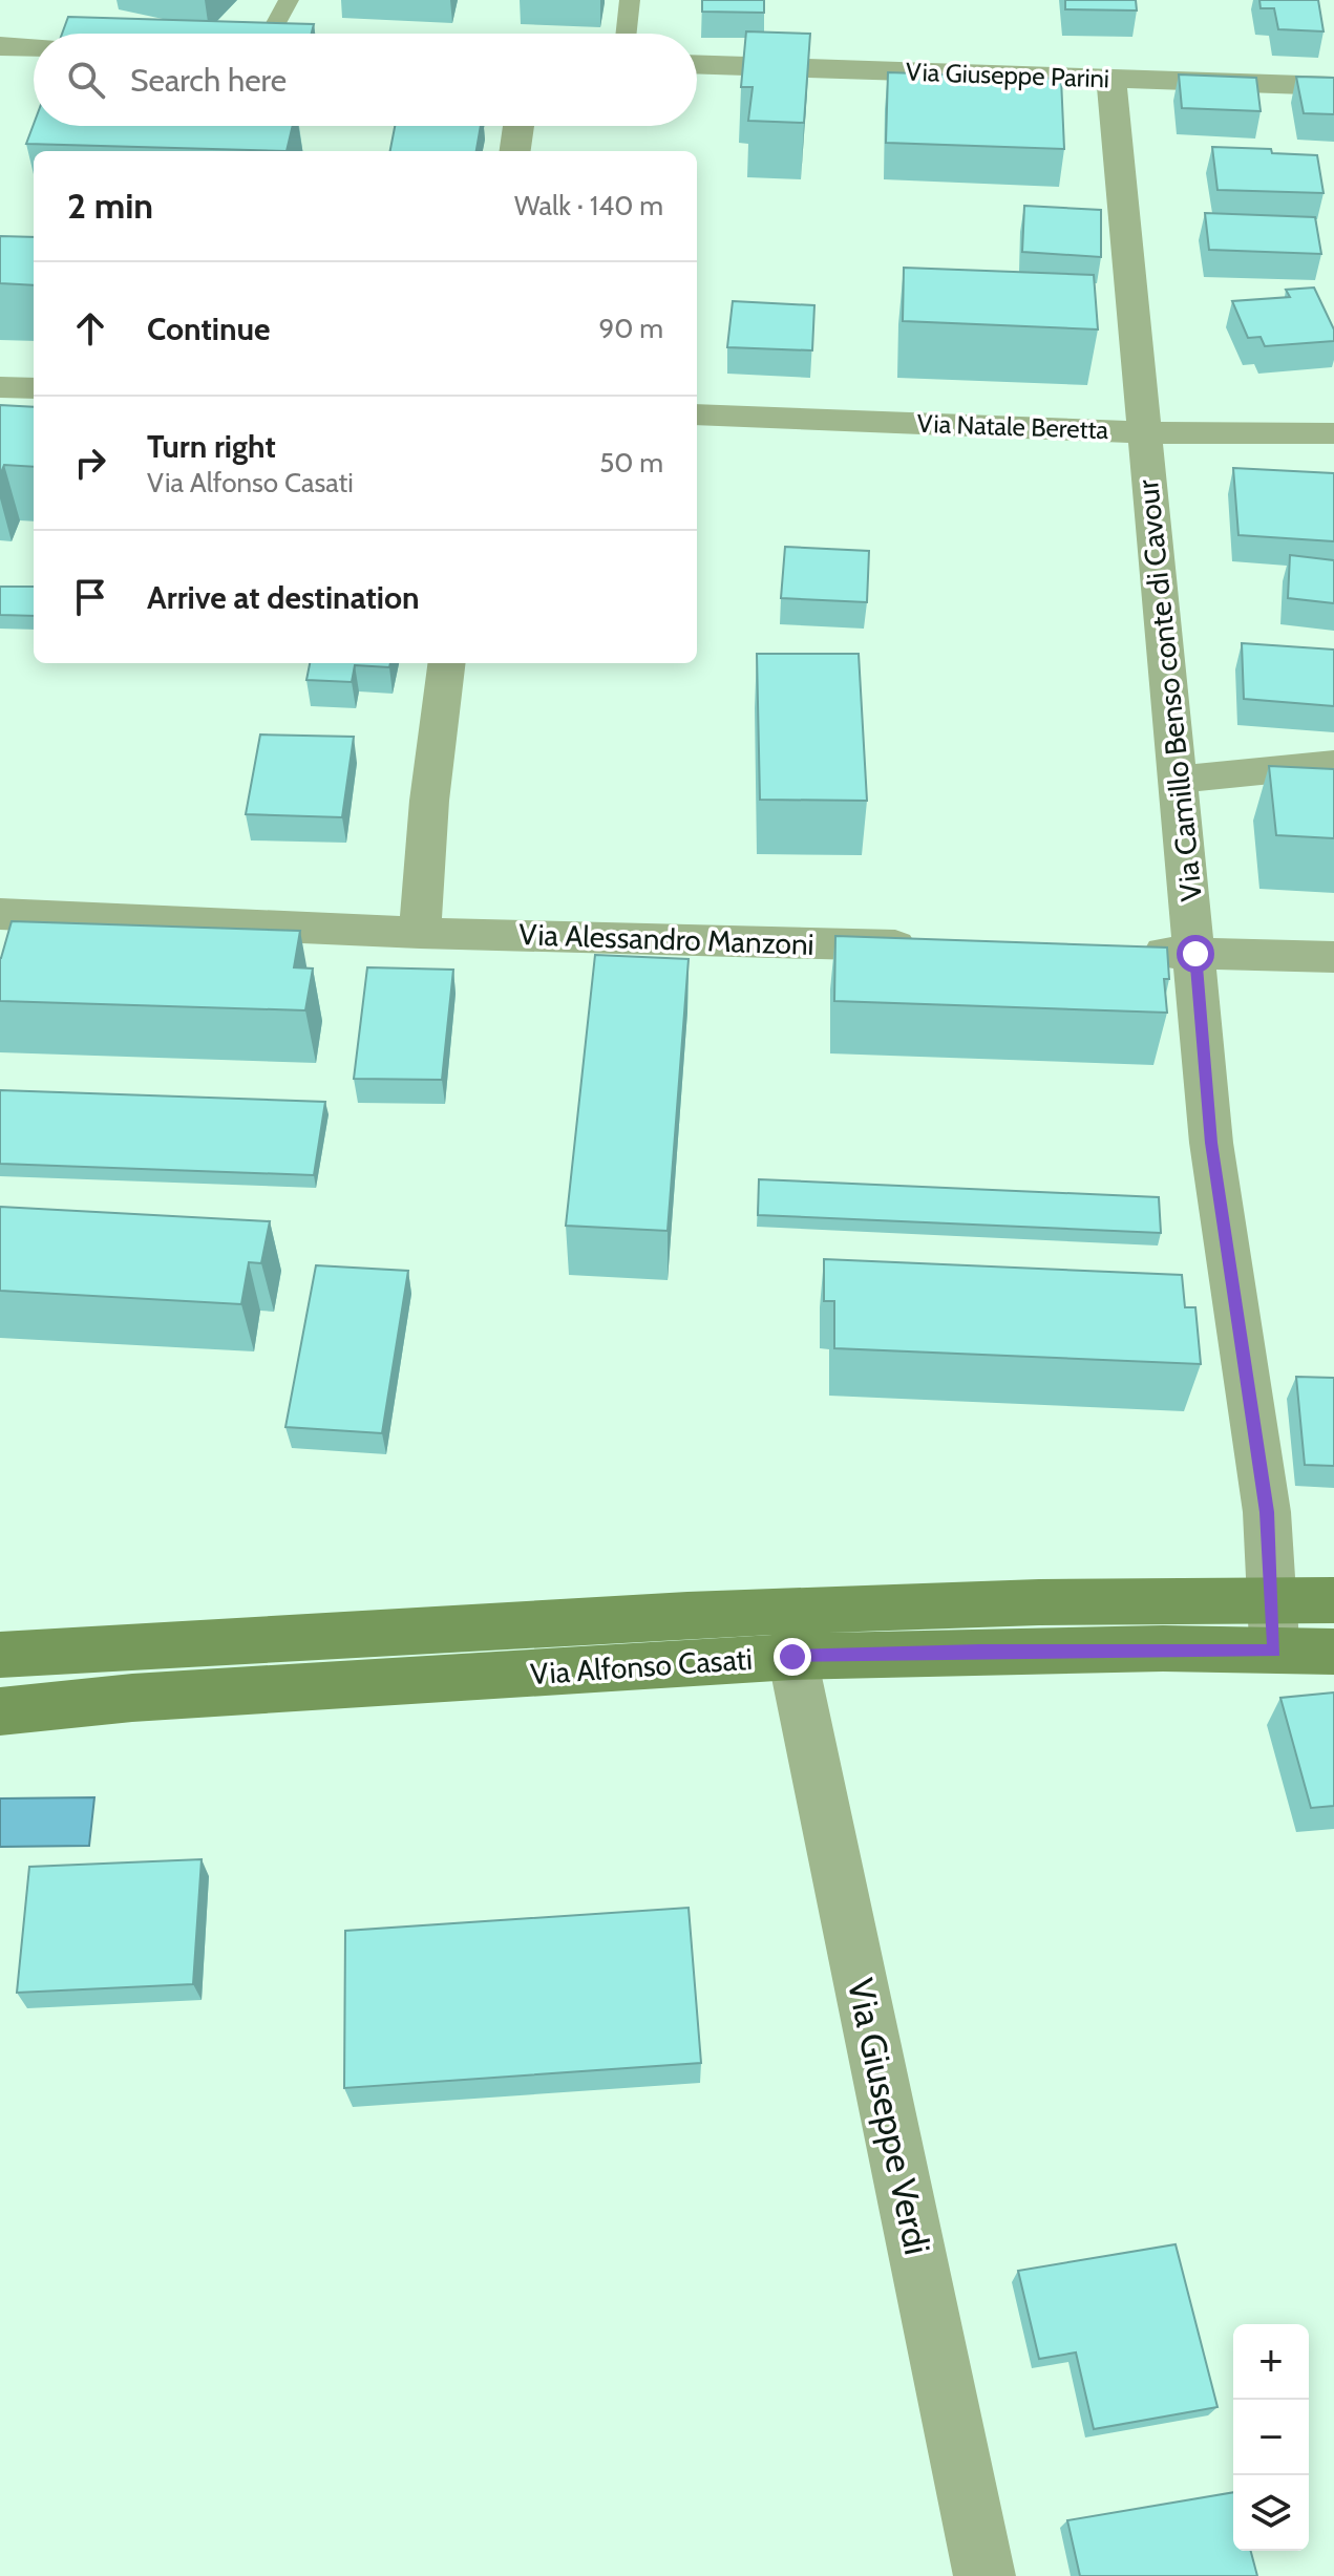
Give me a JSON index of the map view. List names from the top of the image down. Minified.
{"streets":{"main road":["Via Alfonso Casati"],"street":["Via Giuseppe Parini","Via Natale Beretta","Via Camillo Benso conte di Cavour","Via Alessandro Manzoni","Via Giuseppe Verdi"]},"crossings":[["Via Giuseppe Parini","Via Camillo Benso conte di Cavour"],["Via Natale Beretta","Via Camillo Benso conte di Cavour"],["Via Camillo Benso conte di Cavour","Via Alfonso Casati"],["Via Alfonso Casati","Via Giuseppe Verdi"]],"page":{"search":"Search here","heading":["2 min","Walk · 140 m"],"list":[["Continue","90 m"],["Turn right","Via Alfonso Casati","50 m"],"Arrive at destination"],"map_buttons":["+","−"]}}
